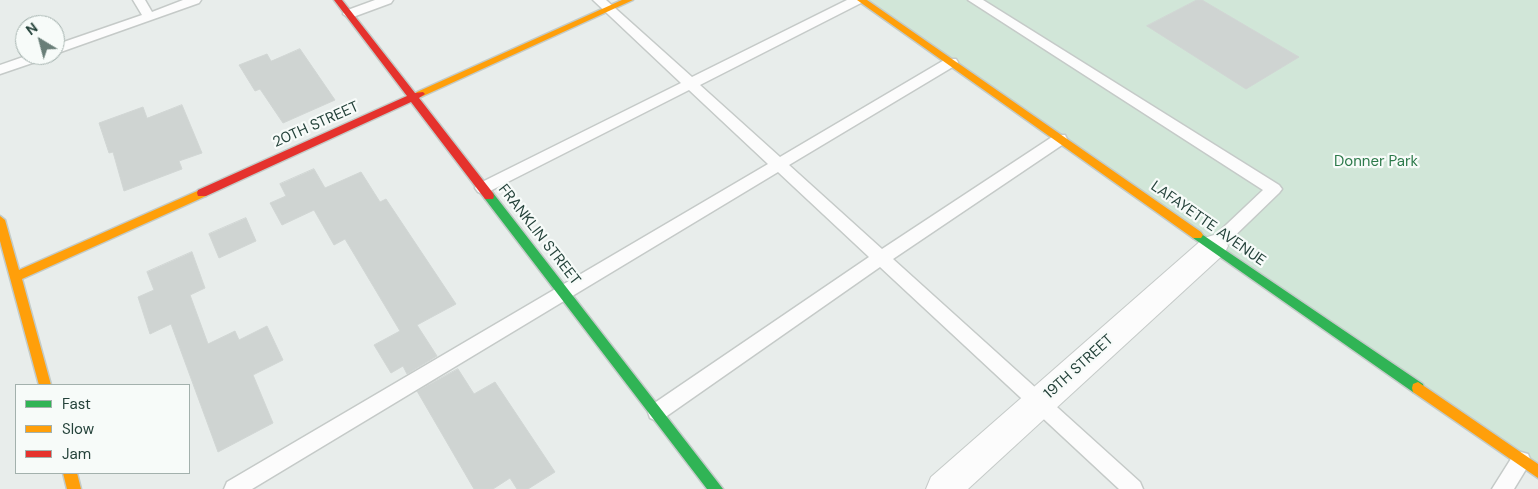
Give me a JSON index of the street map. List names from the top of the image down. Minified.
{"streets":{"street":["20TH STREET","LAFAYETTE AVENUE","FRANKLIN STREET","19TH STREET"]},"crossings":[["20TH STREET","FRANKLIN STREET"],["LAFAYETTE AVENUE","19TH STREET"]],"parks":["Donner Park"],"legend":["Fast","Slow","Jam"],"north":"top left"}
